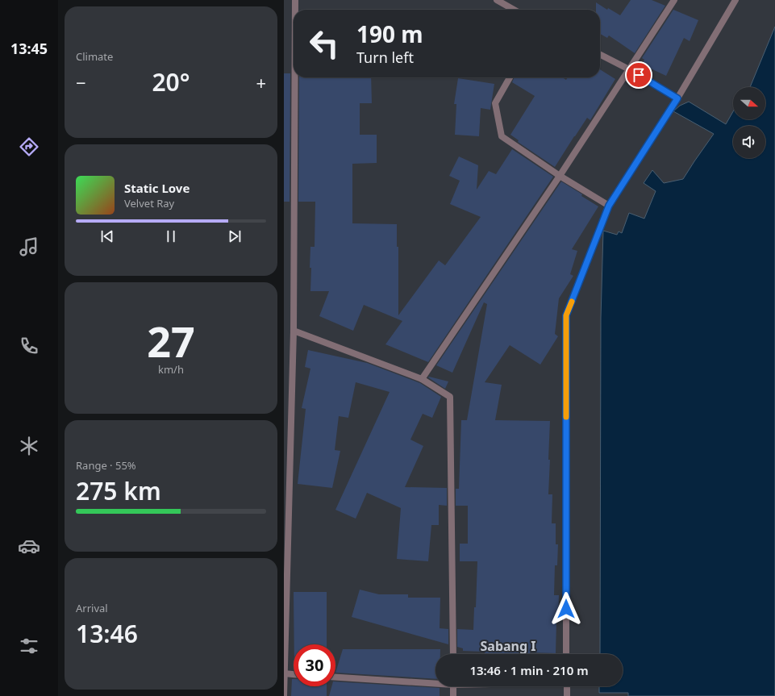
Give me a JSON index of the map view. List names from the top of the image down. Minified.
{"districts":["Sabang I"],"north":"right","page":{"tabs":"13:45","tile":["Climate",["27","km/h"],["Range · 55%","275 km"],["Arrival","13:46"]],"turn":["190 m","Turn left"],"heat":["−","20°","+"],"song":["Static Love","Velvet Ray"],"limit":"30","trip":"13:46 · 1 min · 210 m"}}
